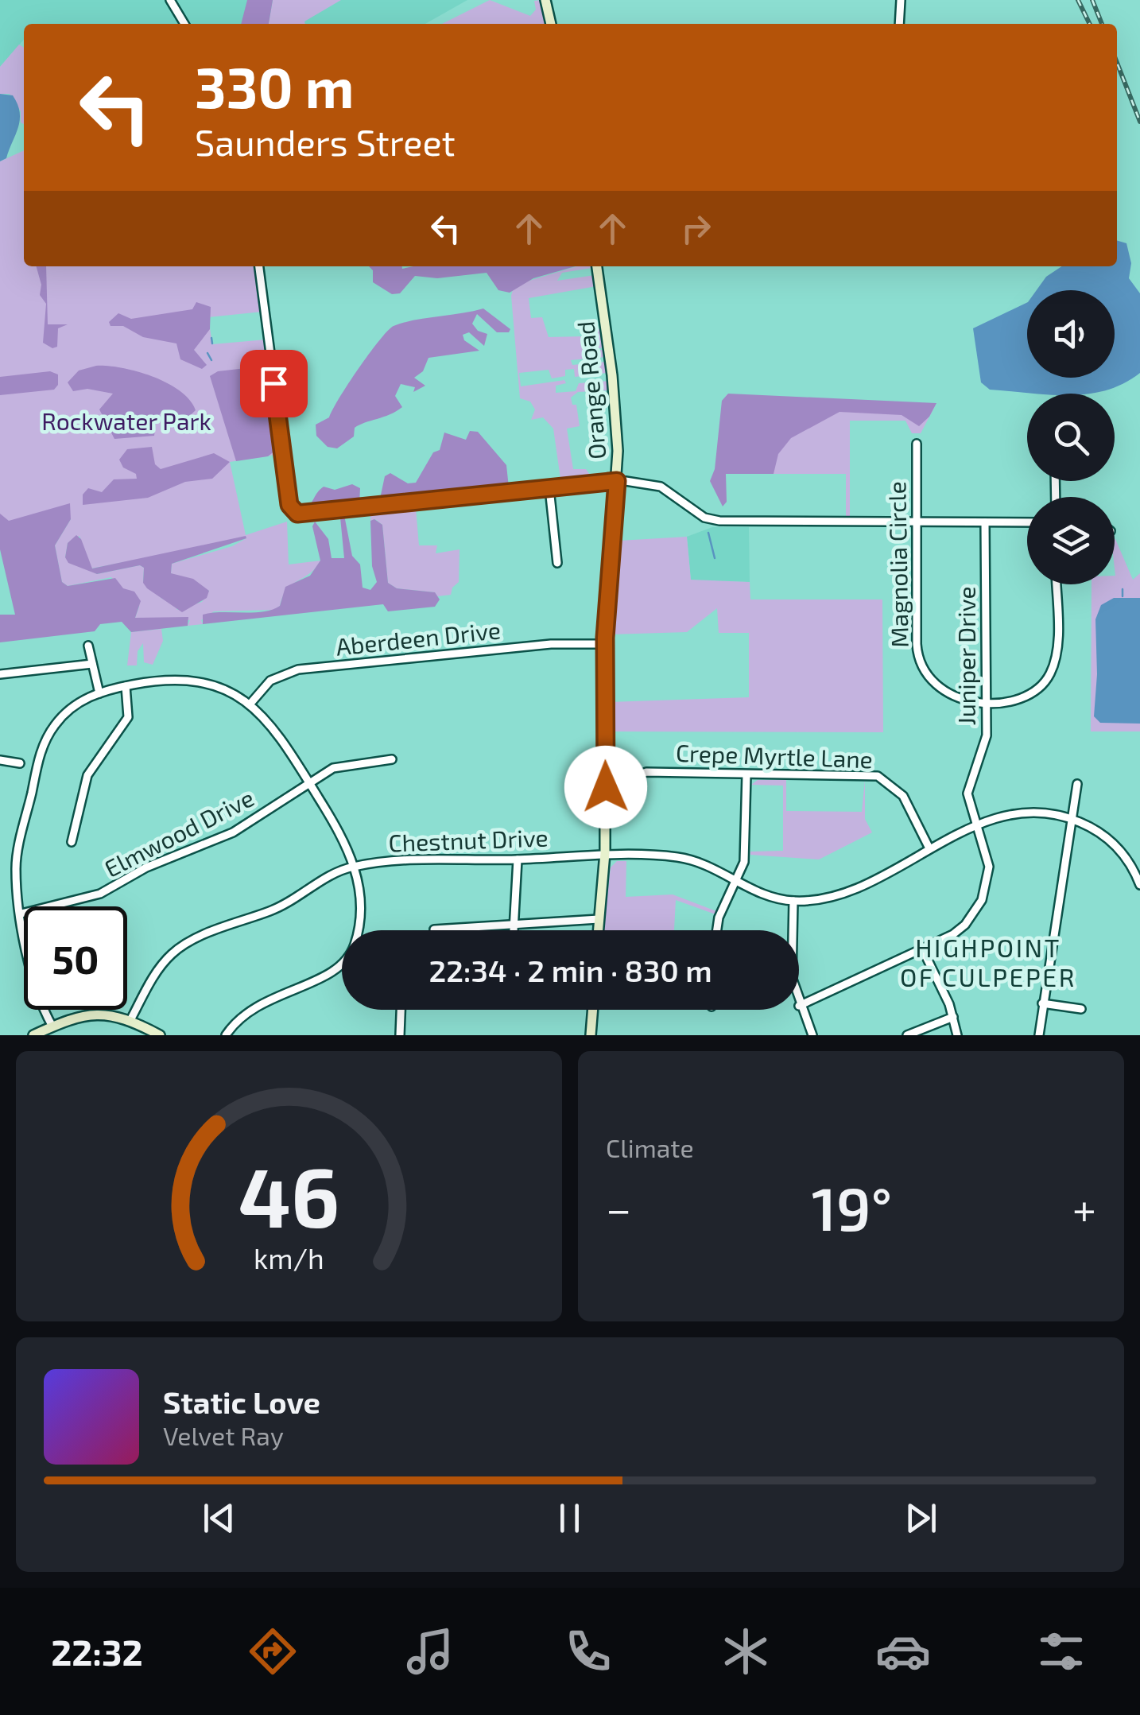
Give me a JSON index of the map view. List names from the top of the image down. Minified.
{"streets":{"main road":["Orange Road"],"street":["Magnolia Circle","Aberdeen Drive","Juniper Drive","Crepe Myrtle Lane","Elmwood Drive","Chestnut Drive"]},"crossings":[["Orange Road","Aberdeen Drive"],["Orange Road","Chestnut Drive"],["Magnolia Circle","Juniper Drive"],["Juniper Drive","Chestnut Drive"],["Crepe Myrtle Lane","Chestnut Drive"]],"districts":["HIGHPOINT OF CULPEPER"],"parks":["Rockwater Park"],"page":{"turn":["330 m","Saunders Street"],"limit":"50","trip":"22:34 · 2 min · 830 m","tile":"Climate","heat":["−","19°","+"],"song":["Static Love","Velvet Ray"],"tabs":"22:32","gauge":["46","km/h"]}}
